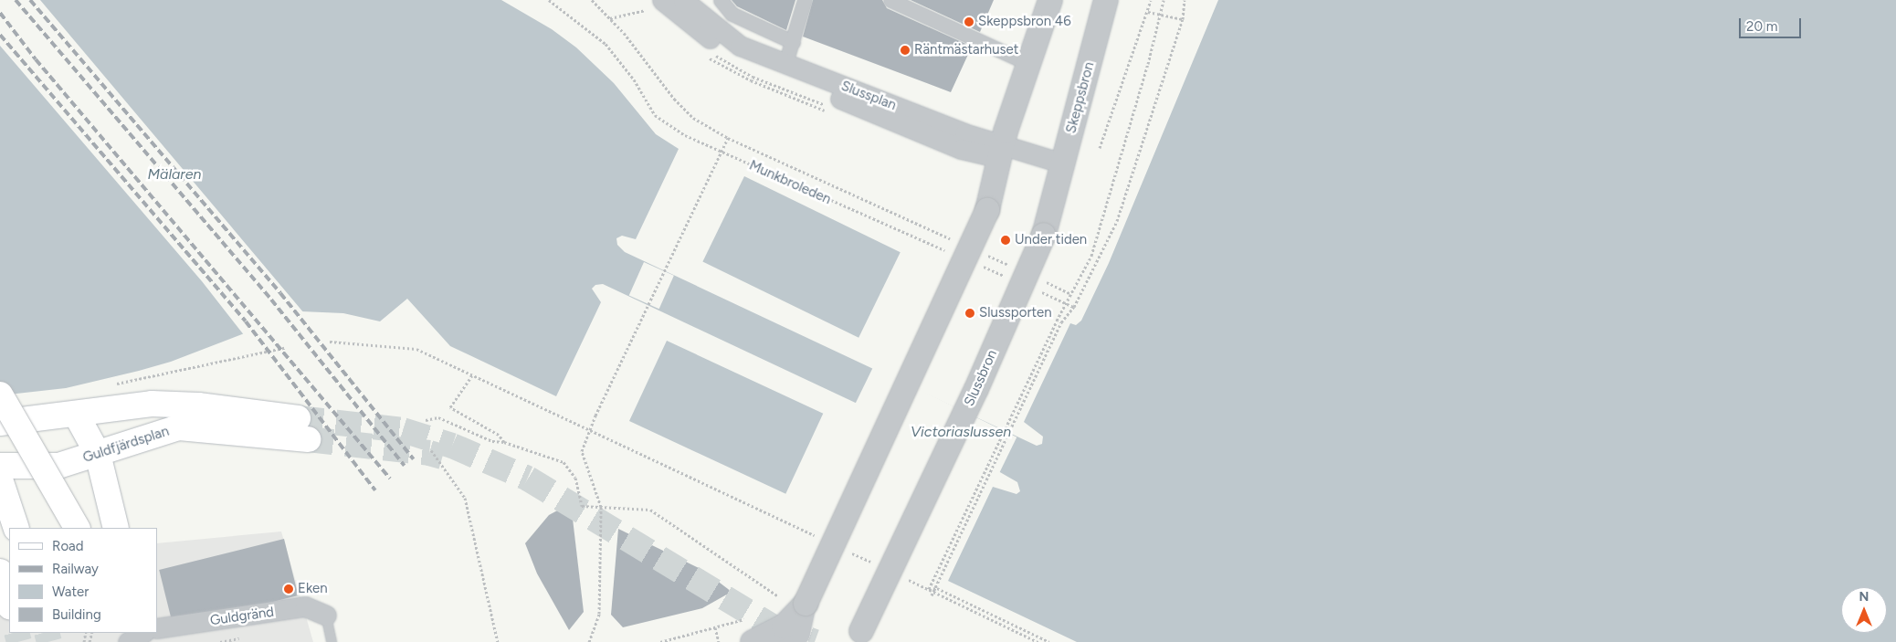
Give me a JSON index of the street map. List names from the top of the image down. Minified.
{"streets":{"main road":["Guldfjärdsplan"],"street":["Slussplan","Skeppsbron","Slussbron","Guldgränd"],"path":["Munkbroleden"]},"crossings":[["Slussplan","Skeppsbron"],["Skeppsbron","Slussbron"]],"water":["Mälaren","Victoriaslussen"],"places":["Skeppsbron 46","Räntmästarhuset","Under tiden","Slussporten","Eken"],"legend":["Road","Railway","Water","Building"],"scale_bar":"20 m","north":"top"}
